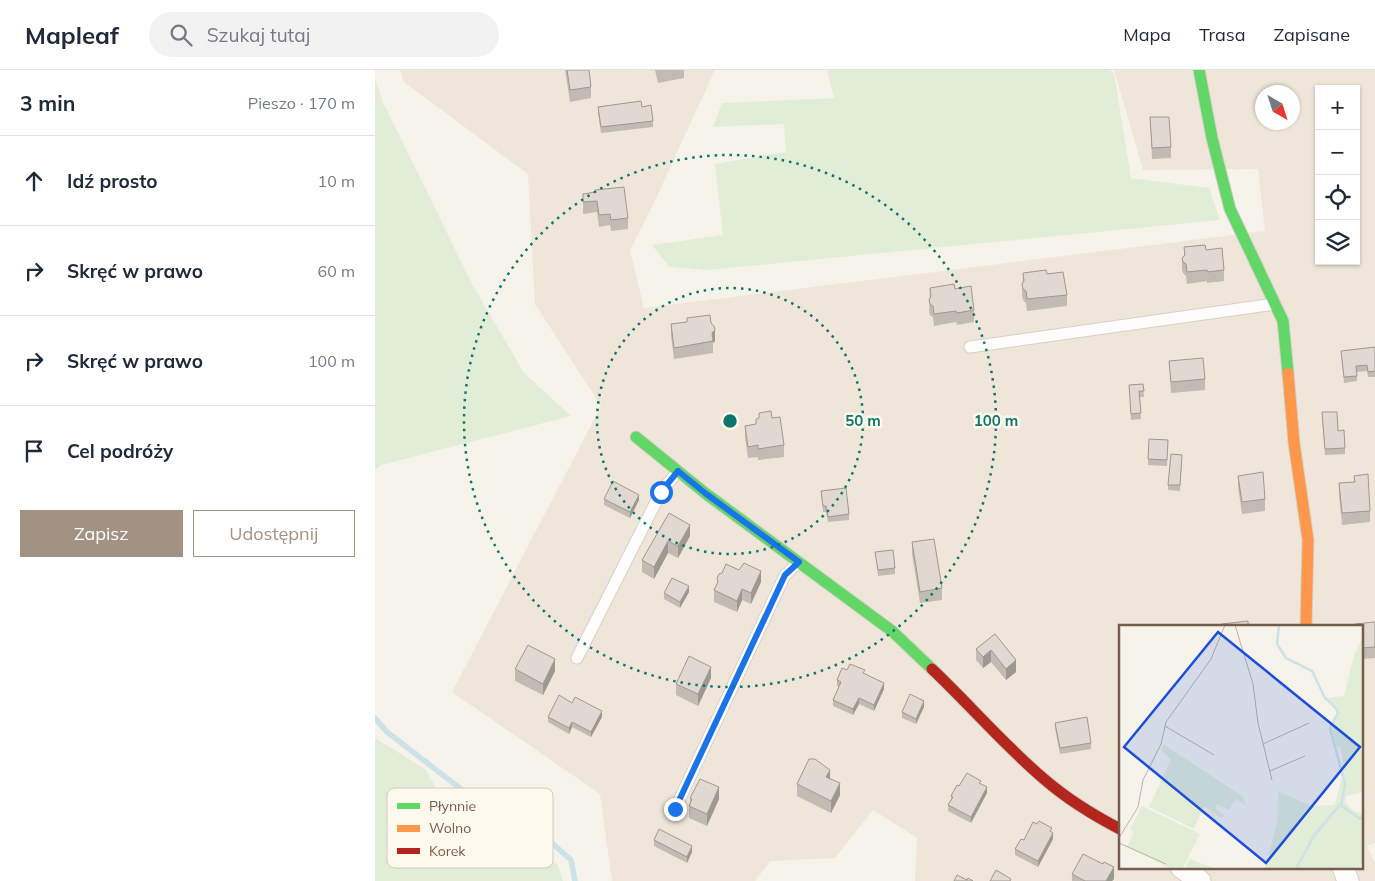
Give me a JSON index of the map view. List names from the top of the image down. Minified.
{"legend":["Płynnie","Wolno","Korek"],"north":"bottom right","page":{"header":"Mapleaf","search":"Szukaj tutaj","nav":["Mapa","Trasa","Zapisane"],"heading":["3 min","Pieszo · 170 m"],"map_buttons":["+","−"],"list":[["Idź prosto","10 m"],["Skręć w prawo","60 m"],["Skręć w prawo","100 m"],"Cel podróży"],"buttons":["Zapisz","Udostępnij"]},"rings":["50 m","100 m"]}
